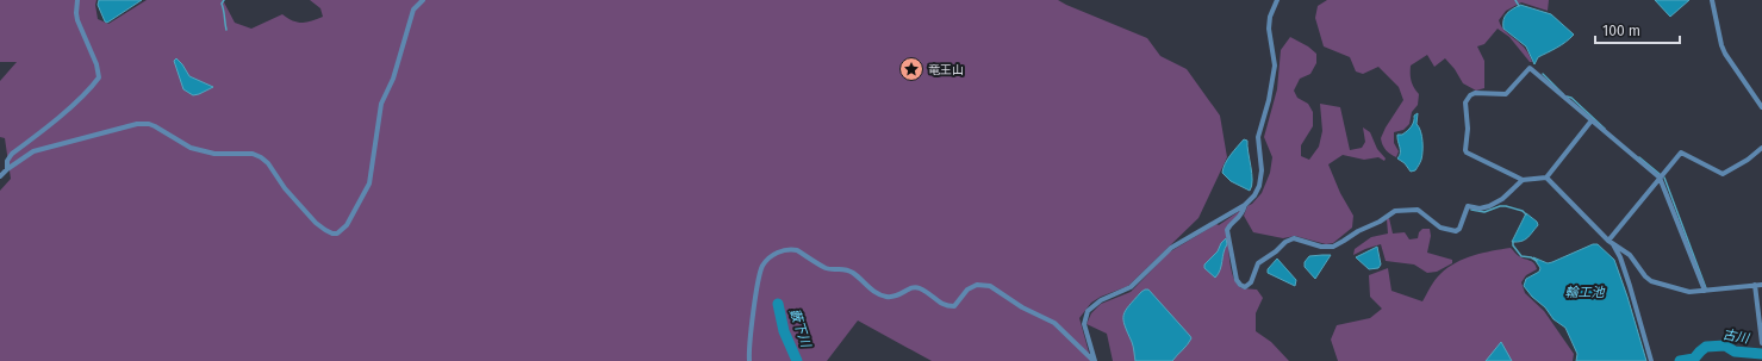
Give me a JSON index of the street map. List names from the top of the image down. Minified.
{"water":["輪工池","藪下川","古川"],"places":{"place":["竜王山"]},"scale_bar":"100 m"}
